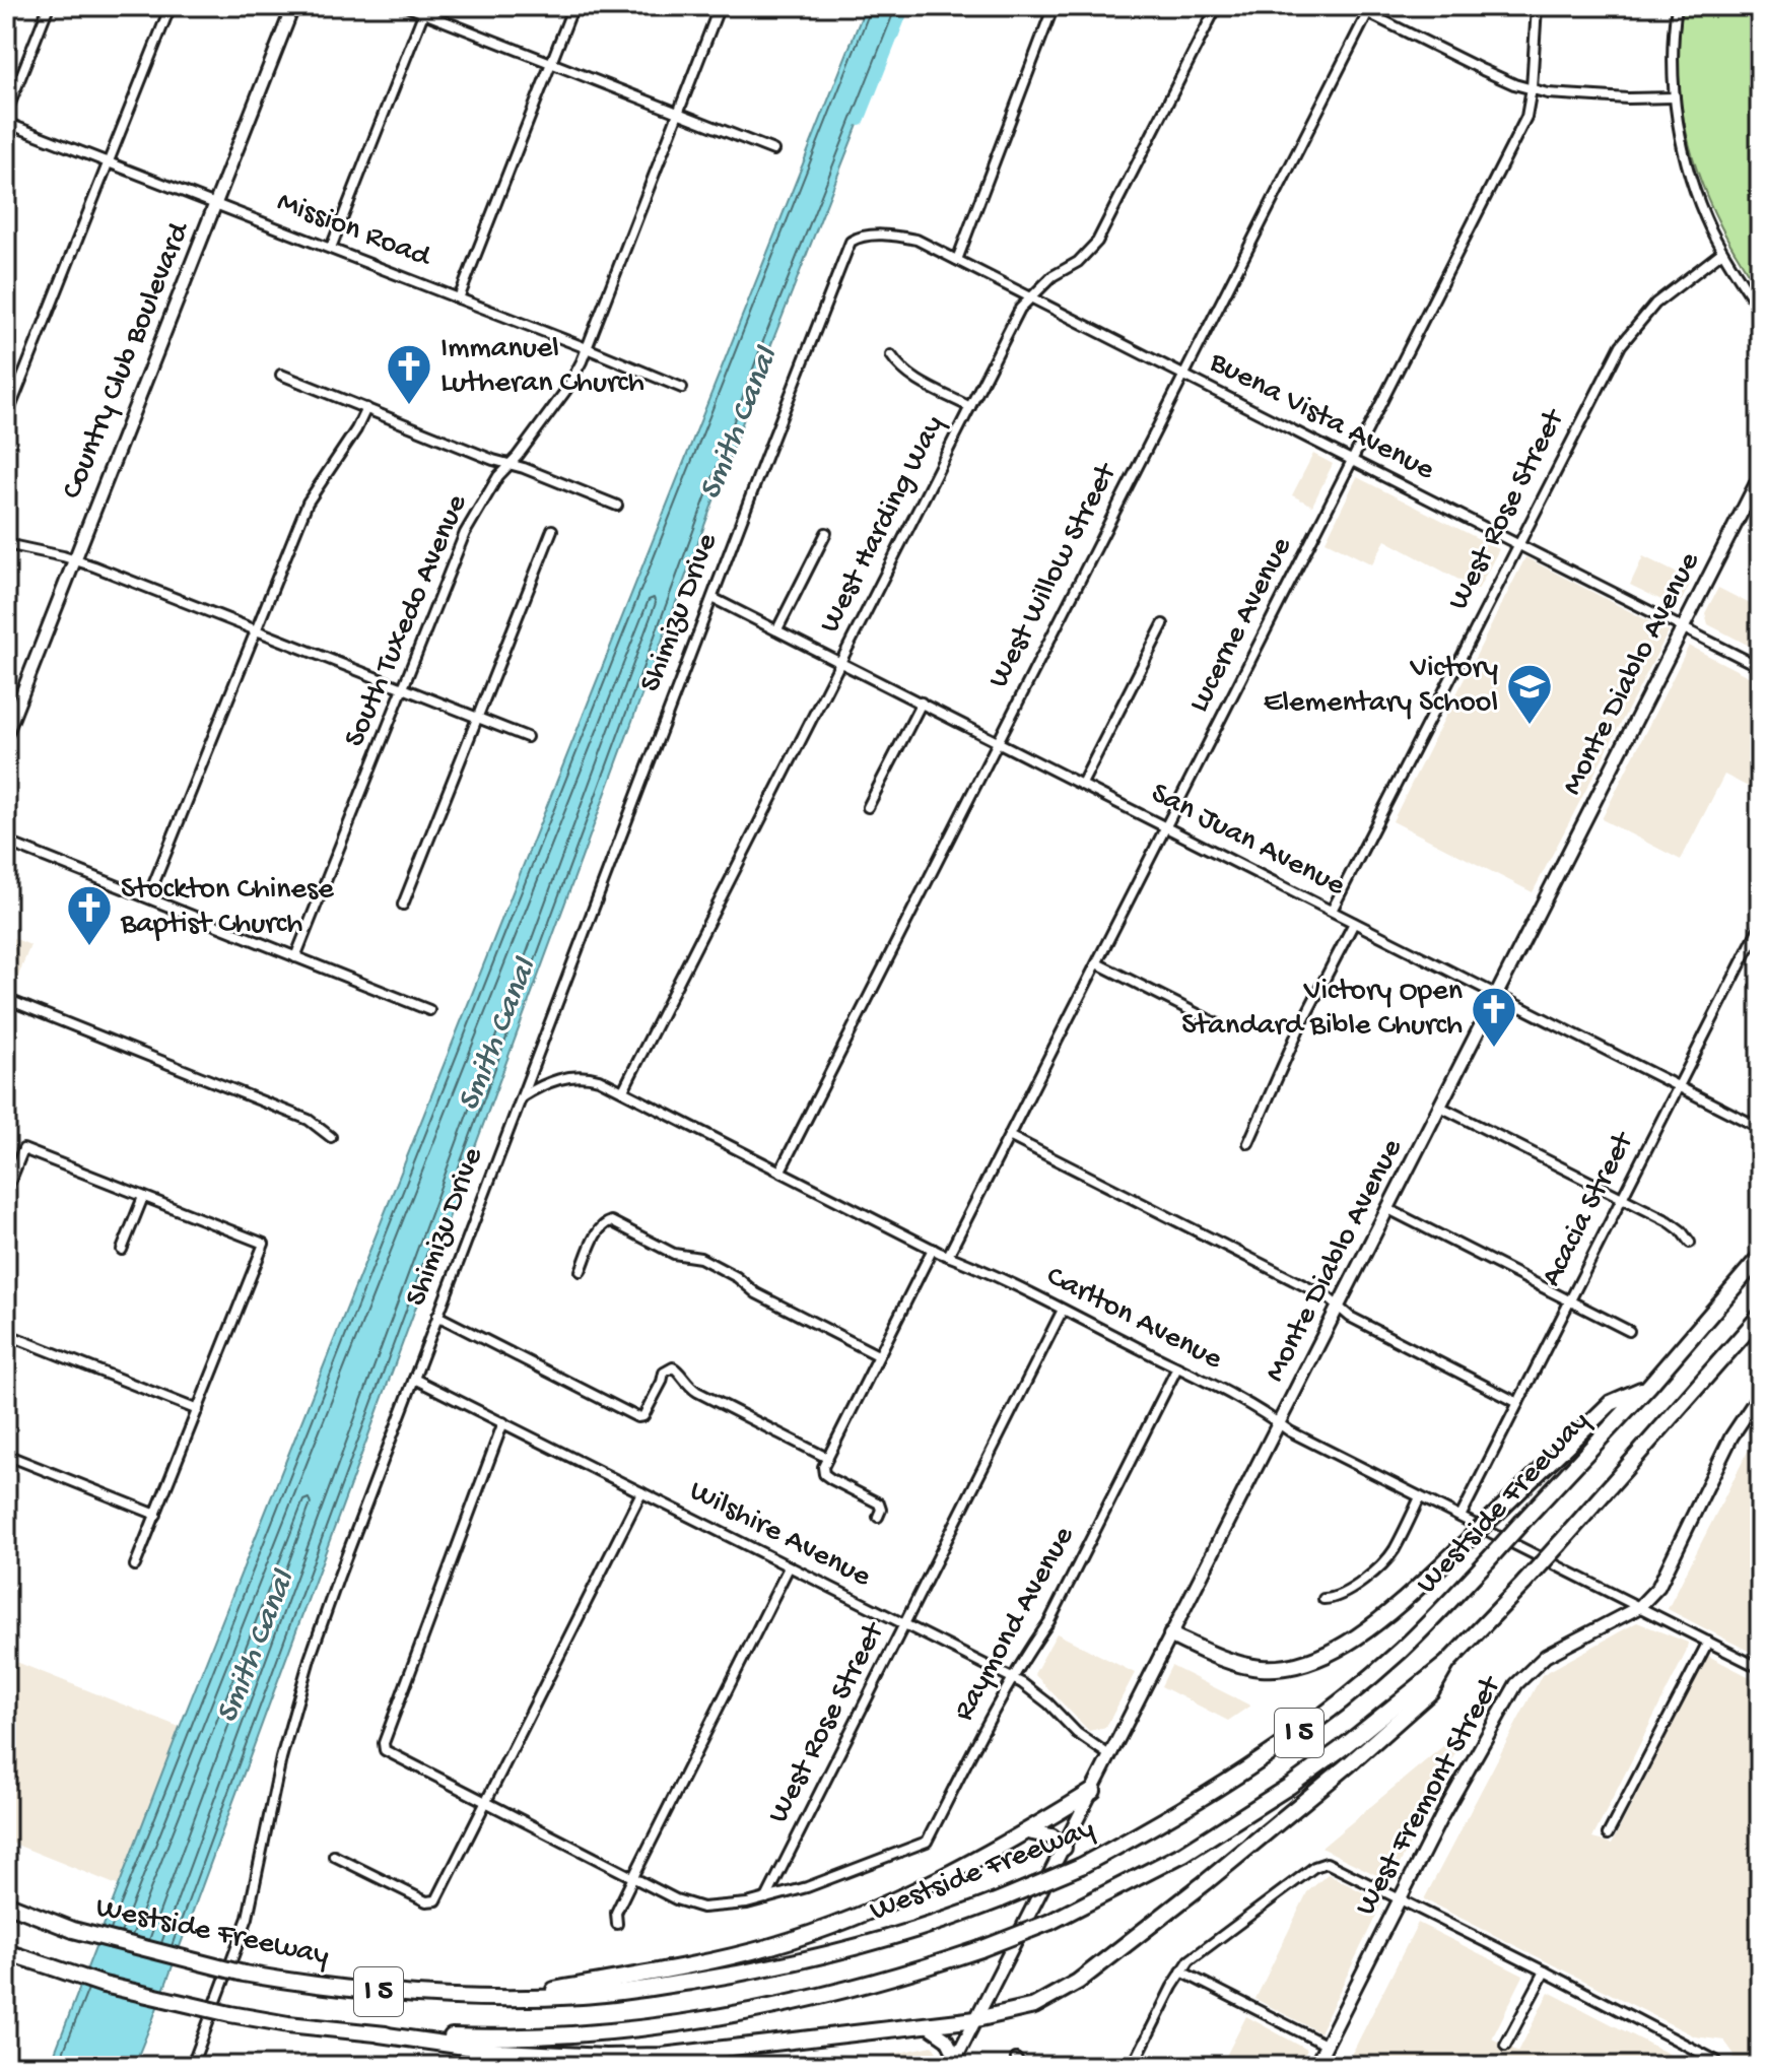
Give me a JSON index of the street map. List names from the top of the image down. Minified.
{"streets":{"highway":["Westside Freeway","I 5"],"street":["Mission Road","Country Club Boulevard","Buena Vista Avenue","West Rose Street","West Harding Way","West Willow Street","Shimizu Drive","South Tuxedo Avenue","Lucerne Avenue","Monte Diablo Avenue","San Juan Avenue","Acacia Street","Carlton Avenue","Wilshire Avenue","Raymond Avenue","West Fremont Street"]},"crossings":[["Mission Road","Country Club Boulevard"],["Mission Road","South Tuxedo Avenue"],["Buena Vista Avenue","West Rose Street"],["Buena Vista Avenue","West Harding Way"],["Buena Vista Avenue","West Willow Street"],["Buena Vista Avenue","Shimizu Drive"],["Buena Vista Avenue","Lucerne Avenue"],["Buena Vista Avenue","Monte Diablo Avenue"],["West Rose Street","San Juan Avenue"],["West Rose Street","Carlton Avenue"],["West Rose Street","Wilshire Avenue"],["West Rose Street","Raymond Avenue"],["West Harding Way","San Juan Avenue"],["West Harding Way","Carlton Avenue"],["West Willow Street","San Juan Avenue"],["West Willow Street","Carlton Avenue"],["Shimizu Drive","San Juan Avenue"],["Shimizu Drive","Carlton Avenue"],["Shimizu Drive","Wilshire Avenue"],["Lucerne Avenue","San Juan Avenue"],["Lucerne Avenue","Carlton Avenue"],["Monte Diablo Avenue","San Juan Avenue"],["Monte Diablo Avenue","Carlton Avenue"],["Monte Diablo Avenue","Wilshire Avenue"],["San Juan Avenue","Acacia Street"],["Acacia Street","Carlton Avenue"],["Carlton Avenue","Raymond Avenue"],["Carlton Avenue","West Fremont Street"],["Wilshire Avenue","Raymond Avenue"]],"water":["Smith Canal"],"places":{"church":["Immanuel Lutheran Church","Stockton Chinese Baptist Church","Victory Open Standard Bible Church"],"school or university":["Victory Elementary School"]}}
